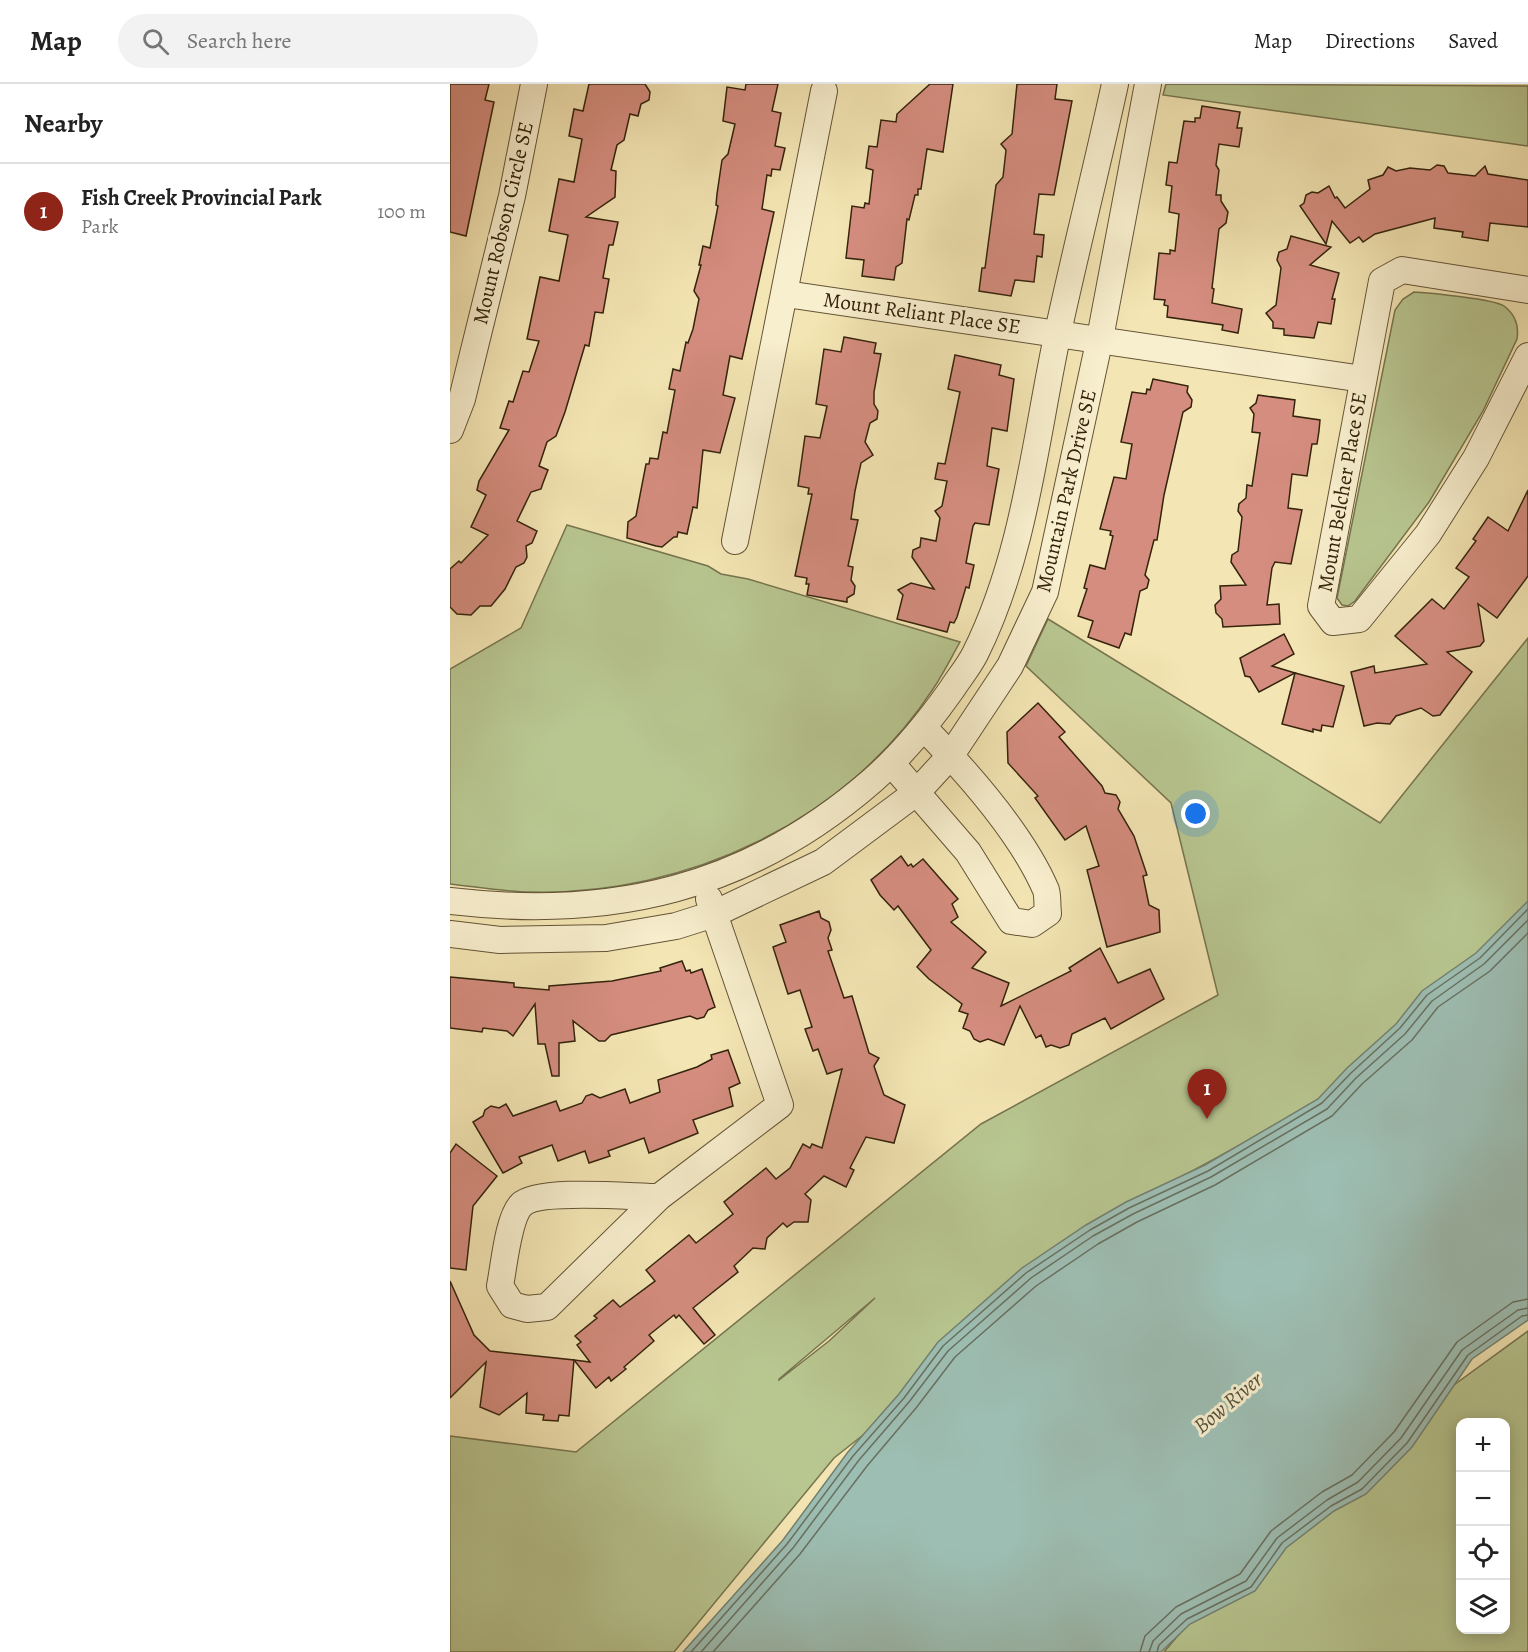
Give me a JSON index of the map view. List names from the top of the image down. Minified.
{"streets":{"street":["Mount Robson Circle SE","Mount Reliant Place SE","Mountain Park Drive SE","Mount Belcher Place SE"]},"crossings":[["Mount Reliant Place SE","Mountain Park Drive SE"],["Mount Reliant Place SE","Mount Belcher Place SE"],["Mountain Park Drive SE","Mount Belcher Place SE"]],"water":["Bow River"],"page":{"header":"Map","search":"Search here","nav":["Map","Directions","Saved"],"heading":"Nearby","list":[{"mark":"1","name":"Fish Creek Provincial Park","note":"Park","value":"100 m"}],"pins":"1","map_buttons":["+","−"]}}
